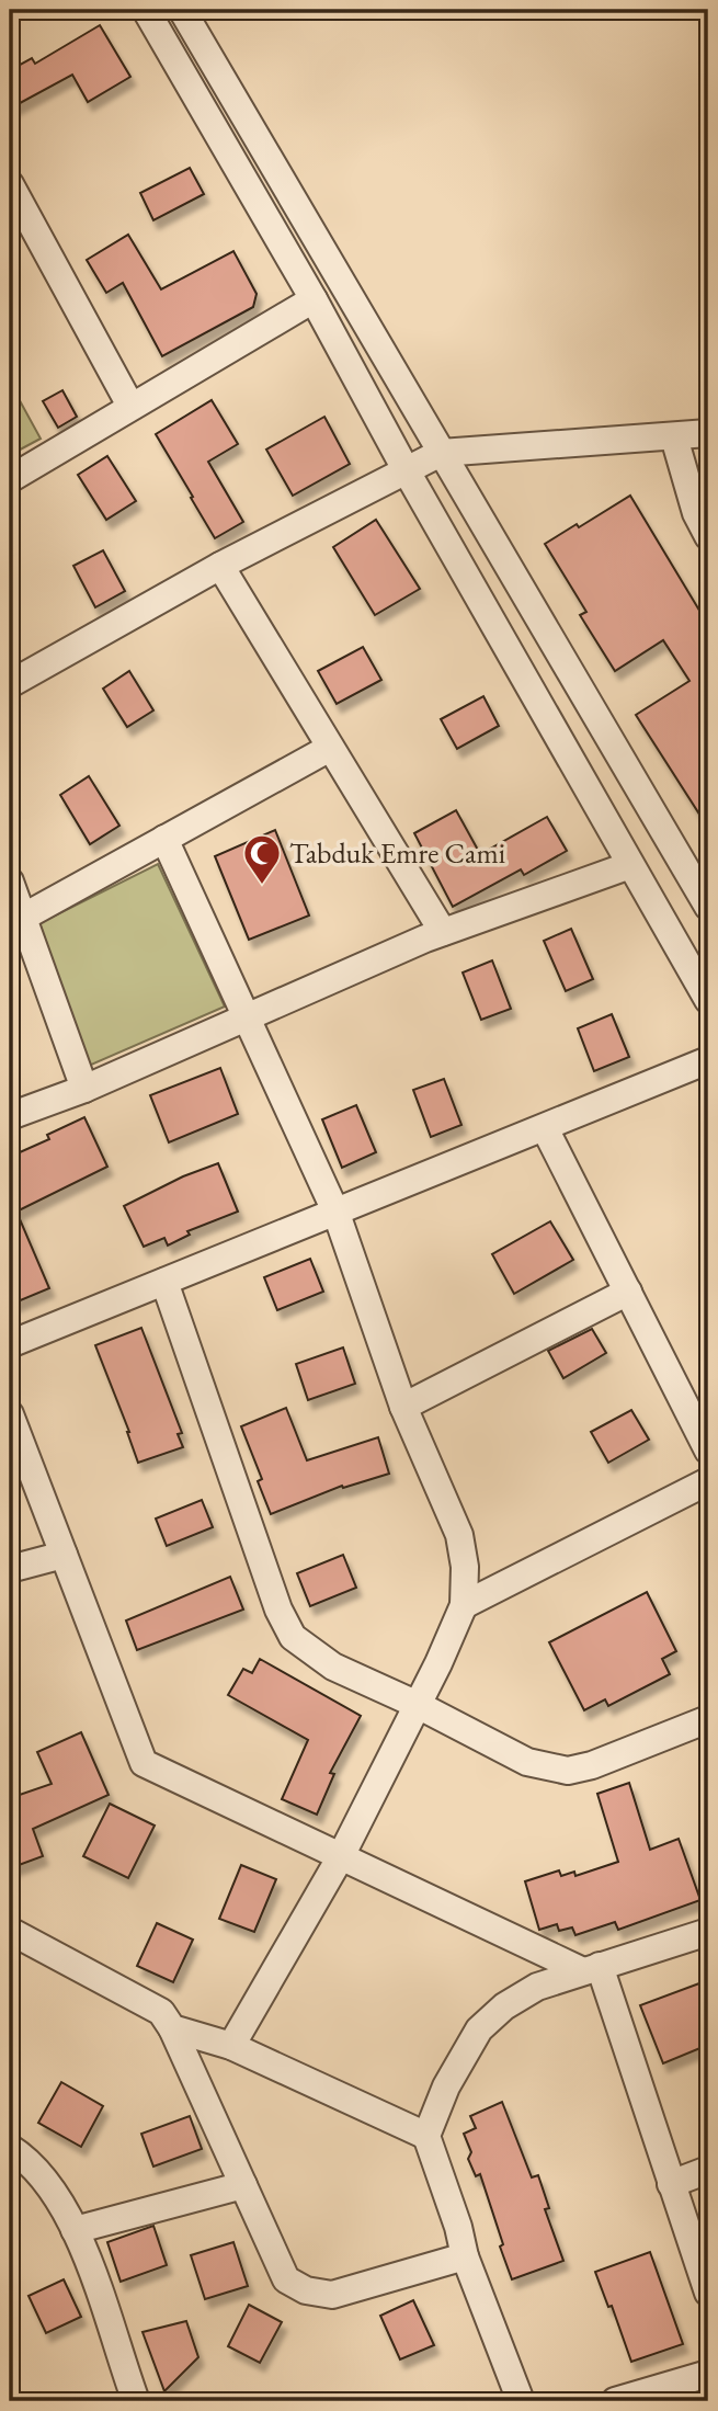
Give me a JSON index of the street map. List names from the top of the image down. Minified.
{"places":{"mosque":["Tabduk Emre Cami"]}}
